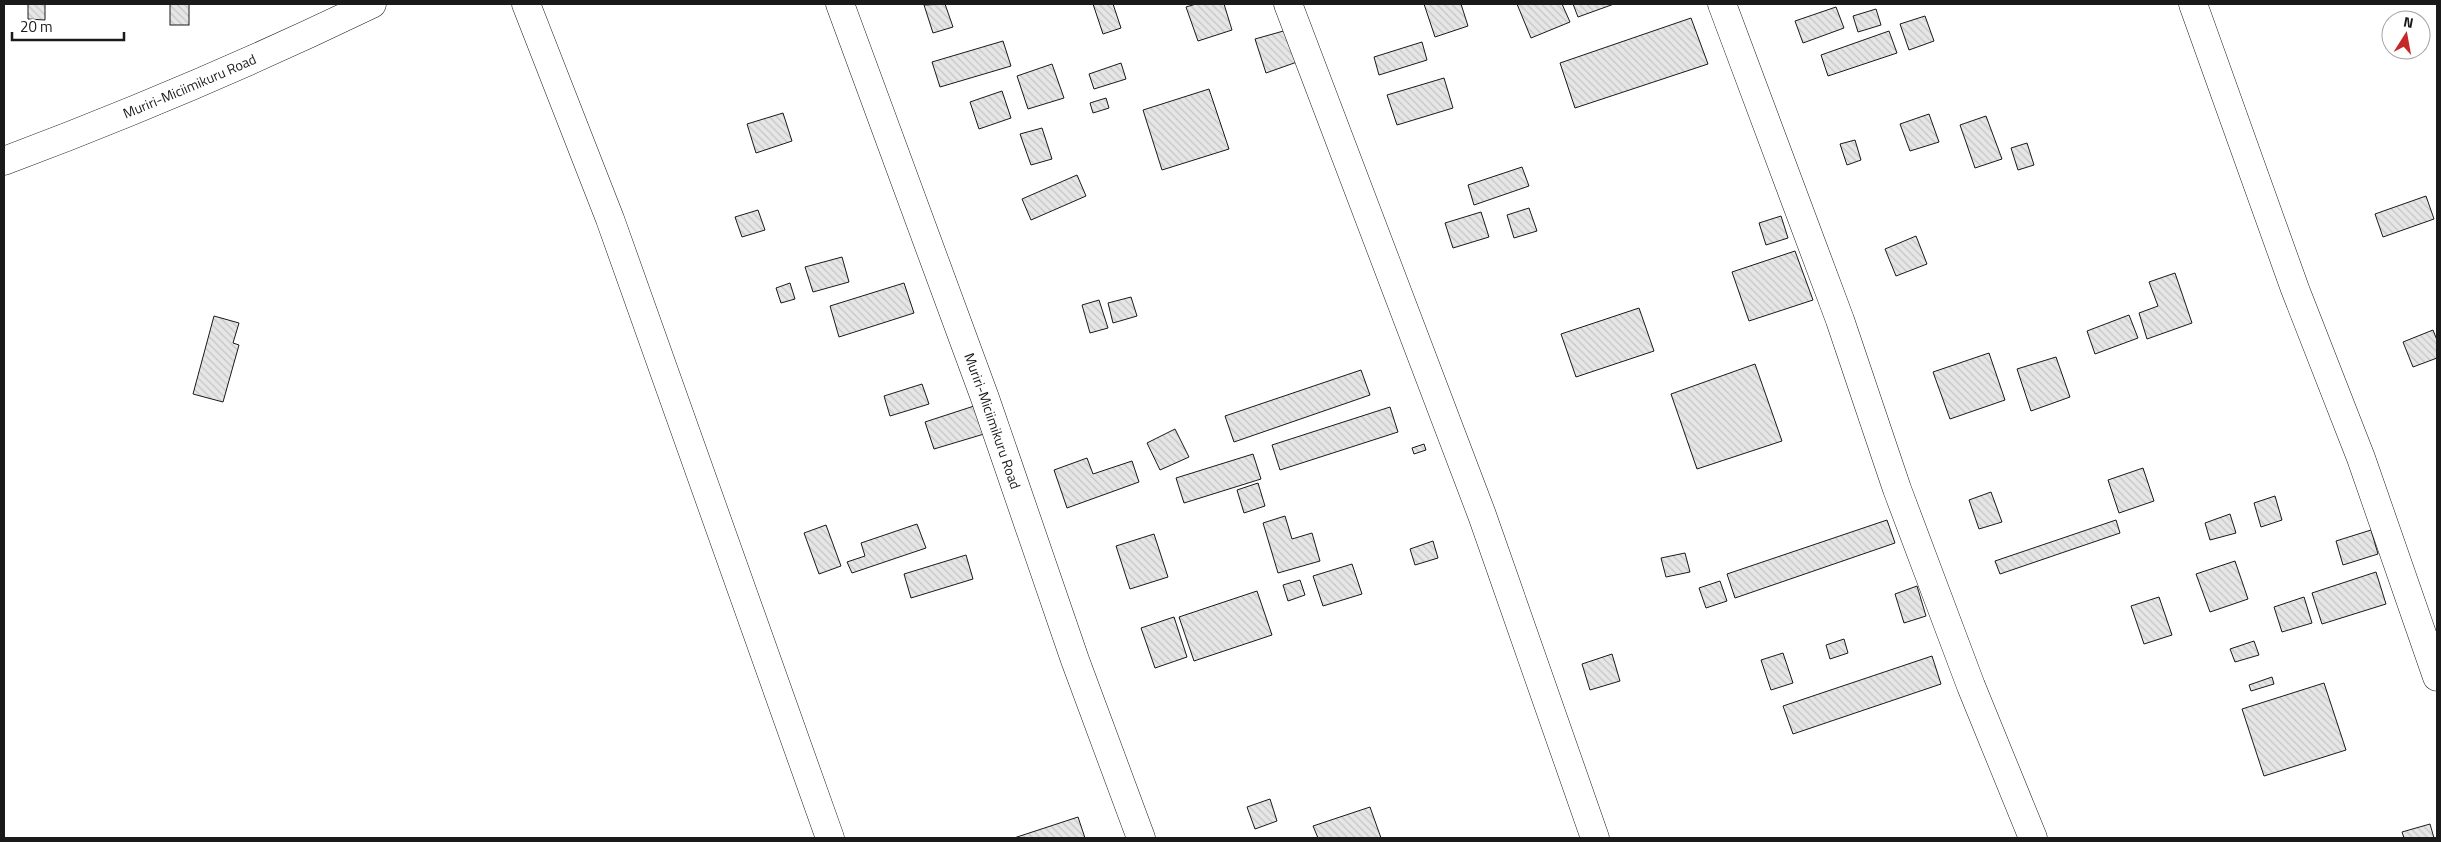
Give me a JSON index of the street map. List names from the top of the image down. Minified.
{"streets":{"street":["Muriri-Miciimikuru Road"]},"scale_bar":"20 m","north":"top"}
